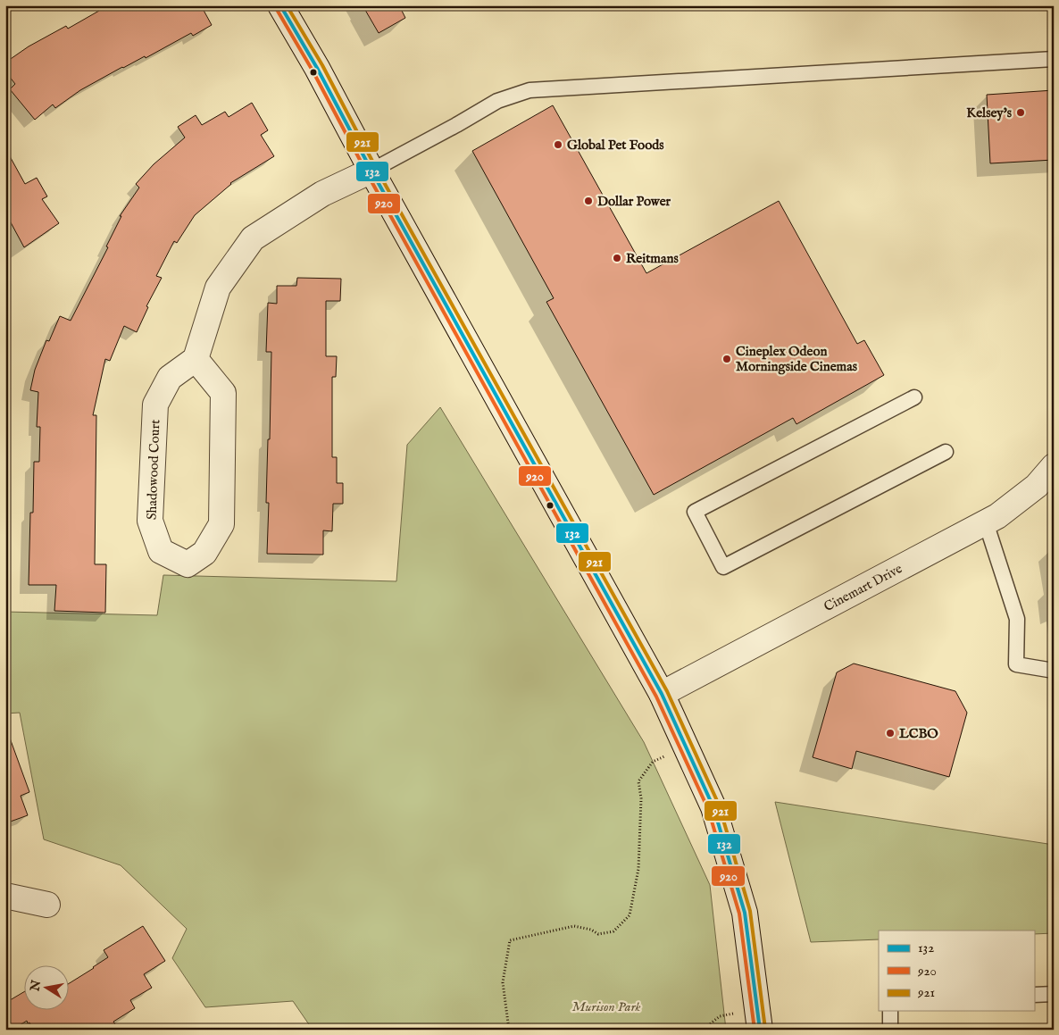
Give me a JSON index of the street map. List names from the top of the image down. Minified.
{"streets":{"street":["Shadowood Court","Cinemart Drive"]},"parks":["Murison Park"],"places":["Kelsey's","Global Pet Foods","Dollar Power","Reitmans","Cineplex Odeon Morningside Cinemas","LCBO"],"lines":["transit line 132","transit line 921","transit line 920"],"legend":["132","920","921"],"north":"left"}
